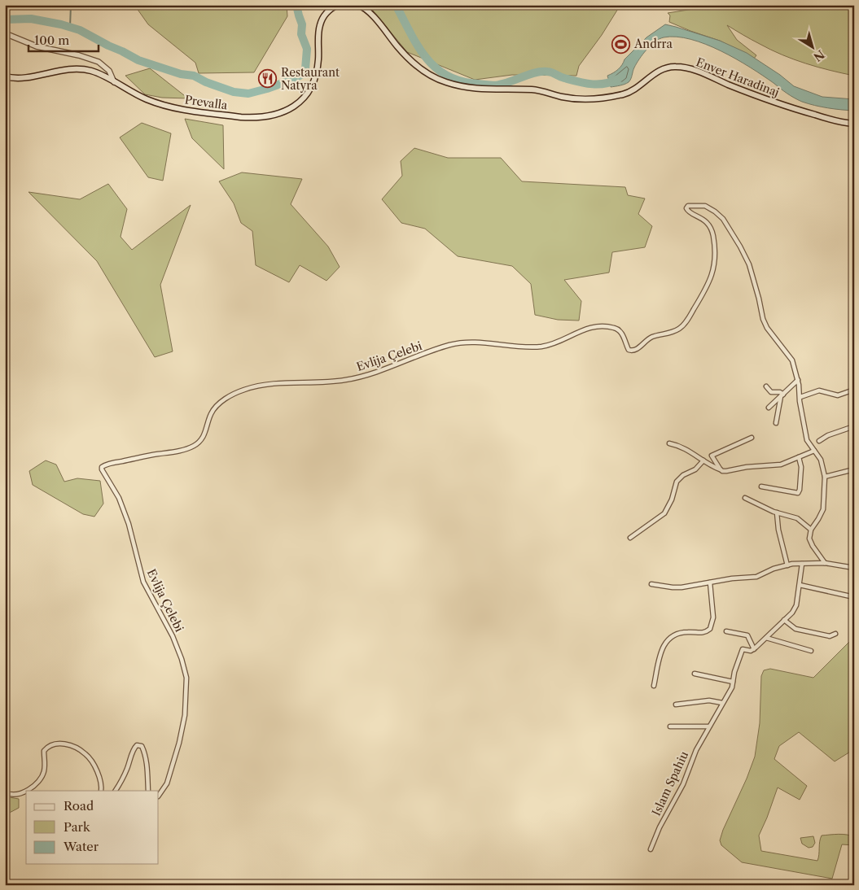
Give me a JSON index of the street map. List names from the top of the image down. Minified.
{"streets":{"main road":["Enver Haradinaj","Prevalla"],"street":["Evlija Çelebi","Islam Spahiu"]},"places":{"sports":["Andrra"],"restaurant":["Restaurant Natyra"]},"legend":["Road","Park","Water"],"scale_bar":"100 m","north":"bottom right"}
